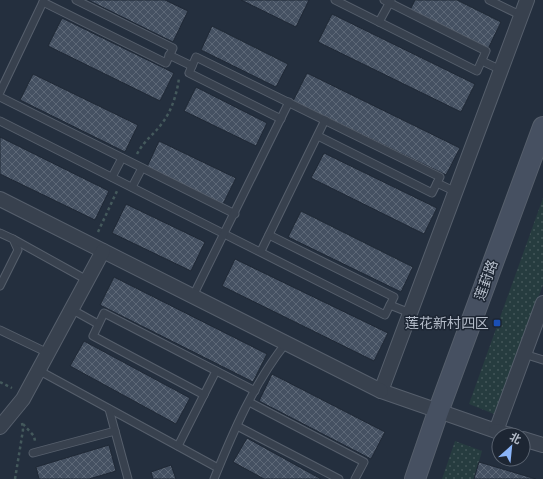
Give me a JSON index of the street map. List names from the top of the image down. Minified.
{"streets":{"main road":["莲葑路"]},"places":{"transit":["莲花新村四区"]},"north":"top right"}
